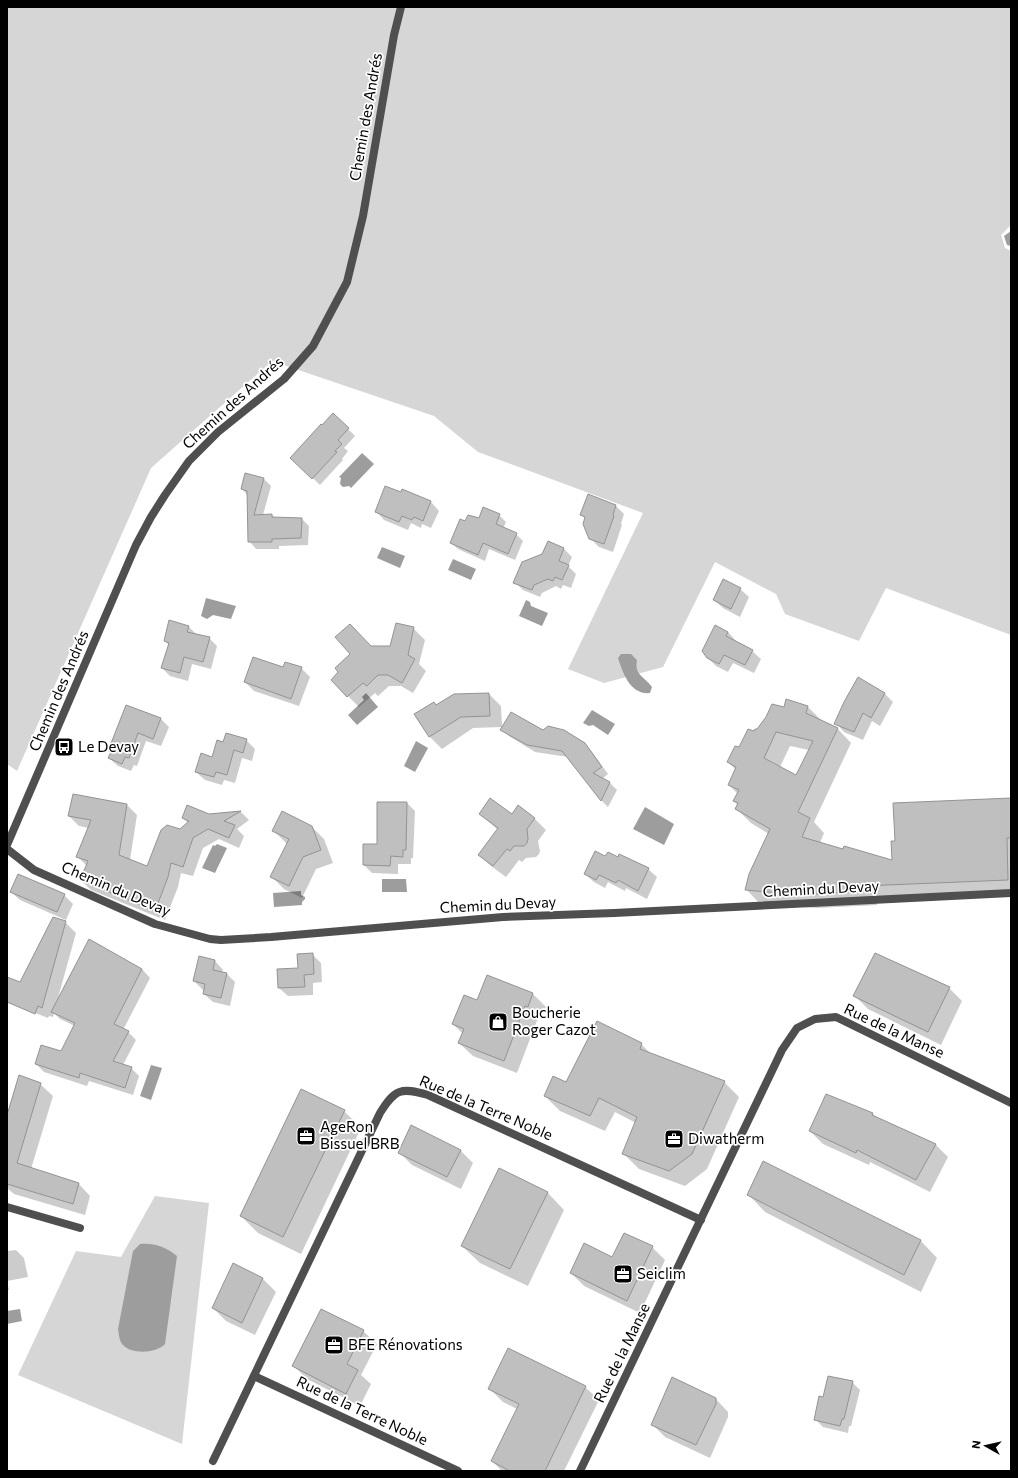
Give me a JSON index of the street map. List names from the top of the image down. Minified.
{"streets":{"street":["Chemin des Andrés","Chemin du Devay","Rue de la Manse","Rue de la Terre Noble"]},"crossings":[["Rue de la Manse","Rue de la Terre Noble"]],"places":{"bus stop":["Le Devay"],"shop":["Boucherie Roger Cazot"],"office":["AgeRon Bissuel BRB","Diwatherm","Seiclim","BFE Rénovations"]},"north":"left"}
